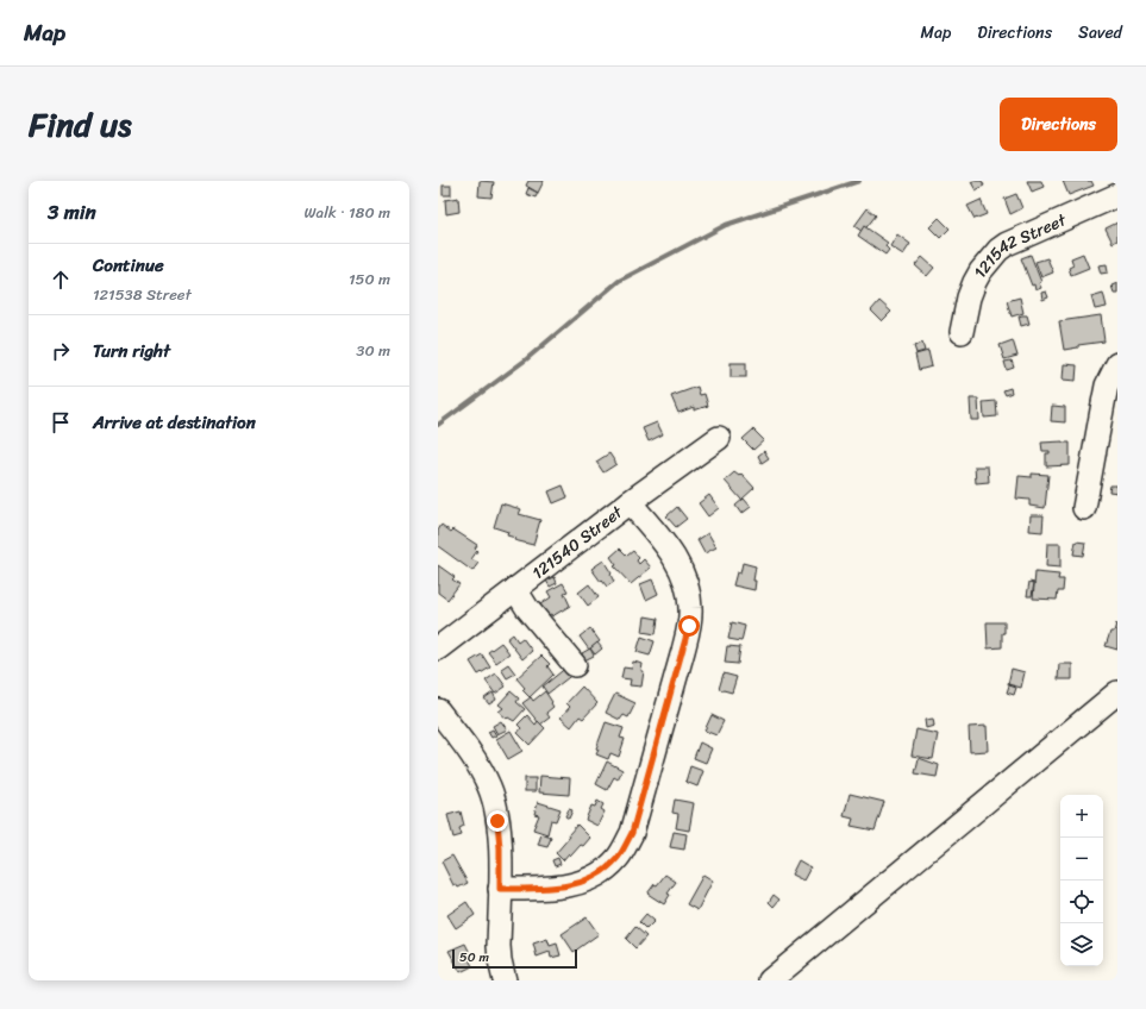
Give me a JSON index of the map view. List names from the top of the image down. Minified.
{"streets":{"street":["121542 Street","121540 Street"]},"scale_bar":"50 m","page":{"header":"Map","nav":["Map","Directions","Saved"],"title":"Find us","buttons":"Directions","heading":["3 min","Walk · 180 m"],"list":[["Continue","121538 Street","150 m"],["Turn right","30 m"],"Arrive at destination"],"map_buttons":["+","−"],"scale":"50 m"}}
